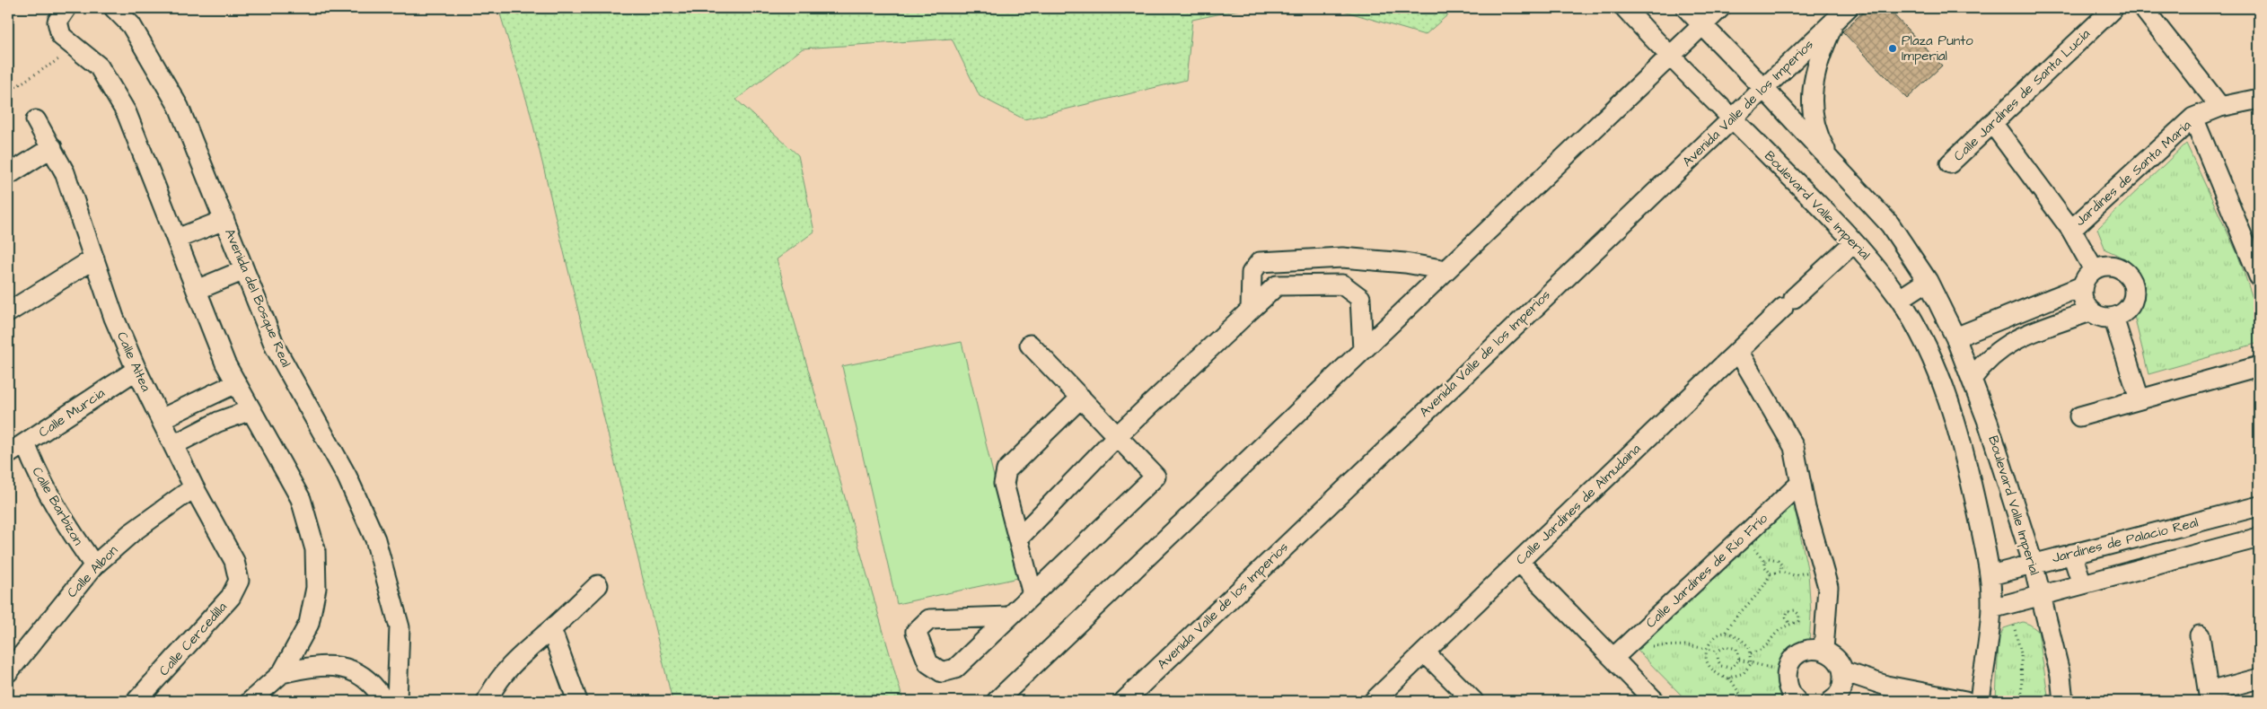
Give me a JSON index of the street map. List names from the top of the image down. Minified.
{"streets":{"street":["Calle Jardines de Santa Lucía","Avenida Valle de los Imperios","Jardines de Santa María","Boulevard Valle Imperial","Avenida del Bosque Real","Calle Altea","Calle Murcia","Calle Jardines de Almudaina","Calle Barbizon","Jardines de Palacio Real","Calle Jardines de Río Frío","Calle Albon","Calle Cercedilla"]},"crossings":[["Avenida Valle de los Imperios","Boulevard Valle Imperial"],["Boulevard Valle Imperial","Calle Jardines de Almudaina"],["Boulevard Valle Imperial","Jardines de Palacio Real"],["Calle Altea","Calle Murcia"],["Calle Altea","Calle Albon"],["Calle Altea","Calle Cercedilla"],["Calle Murcia","Calle Barbizon"],["Calle Barbizon","Calle Albon"]],"places":["Plaza Punto Imperial"]}
